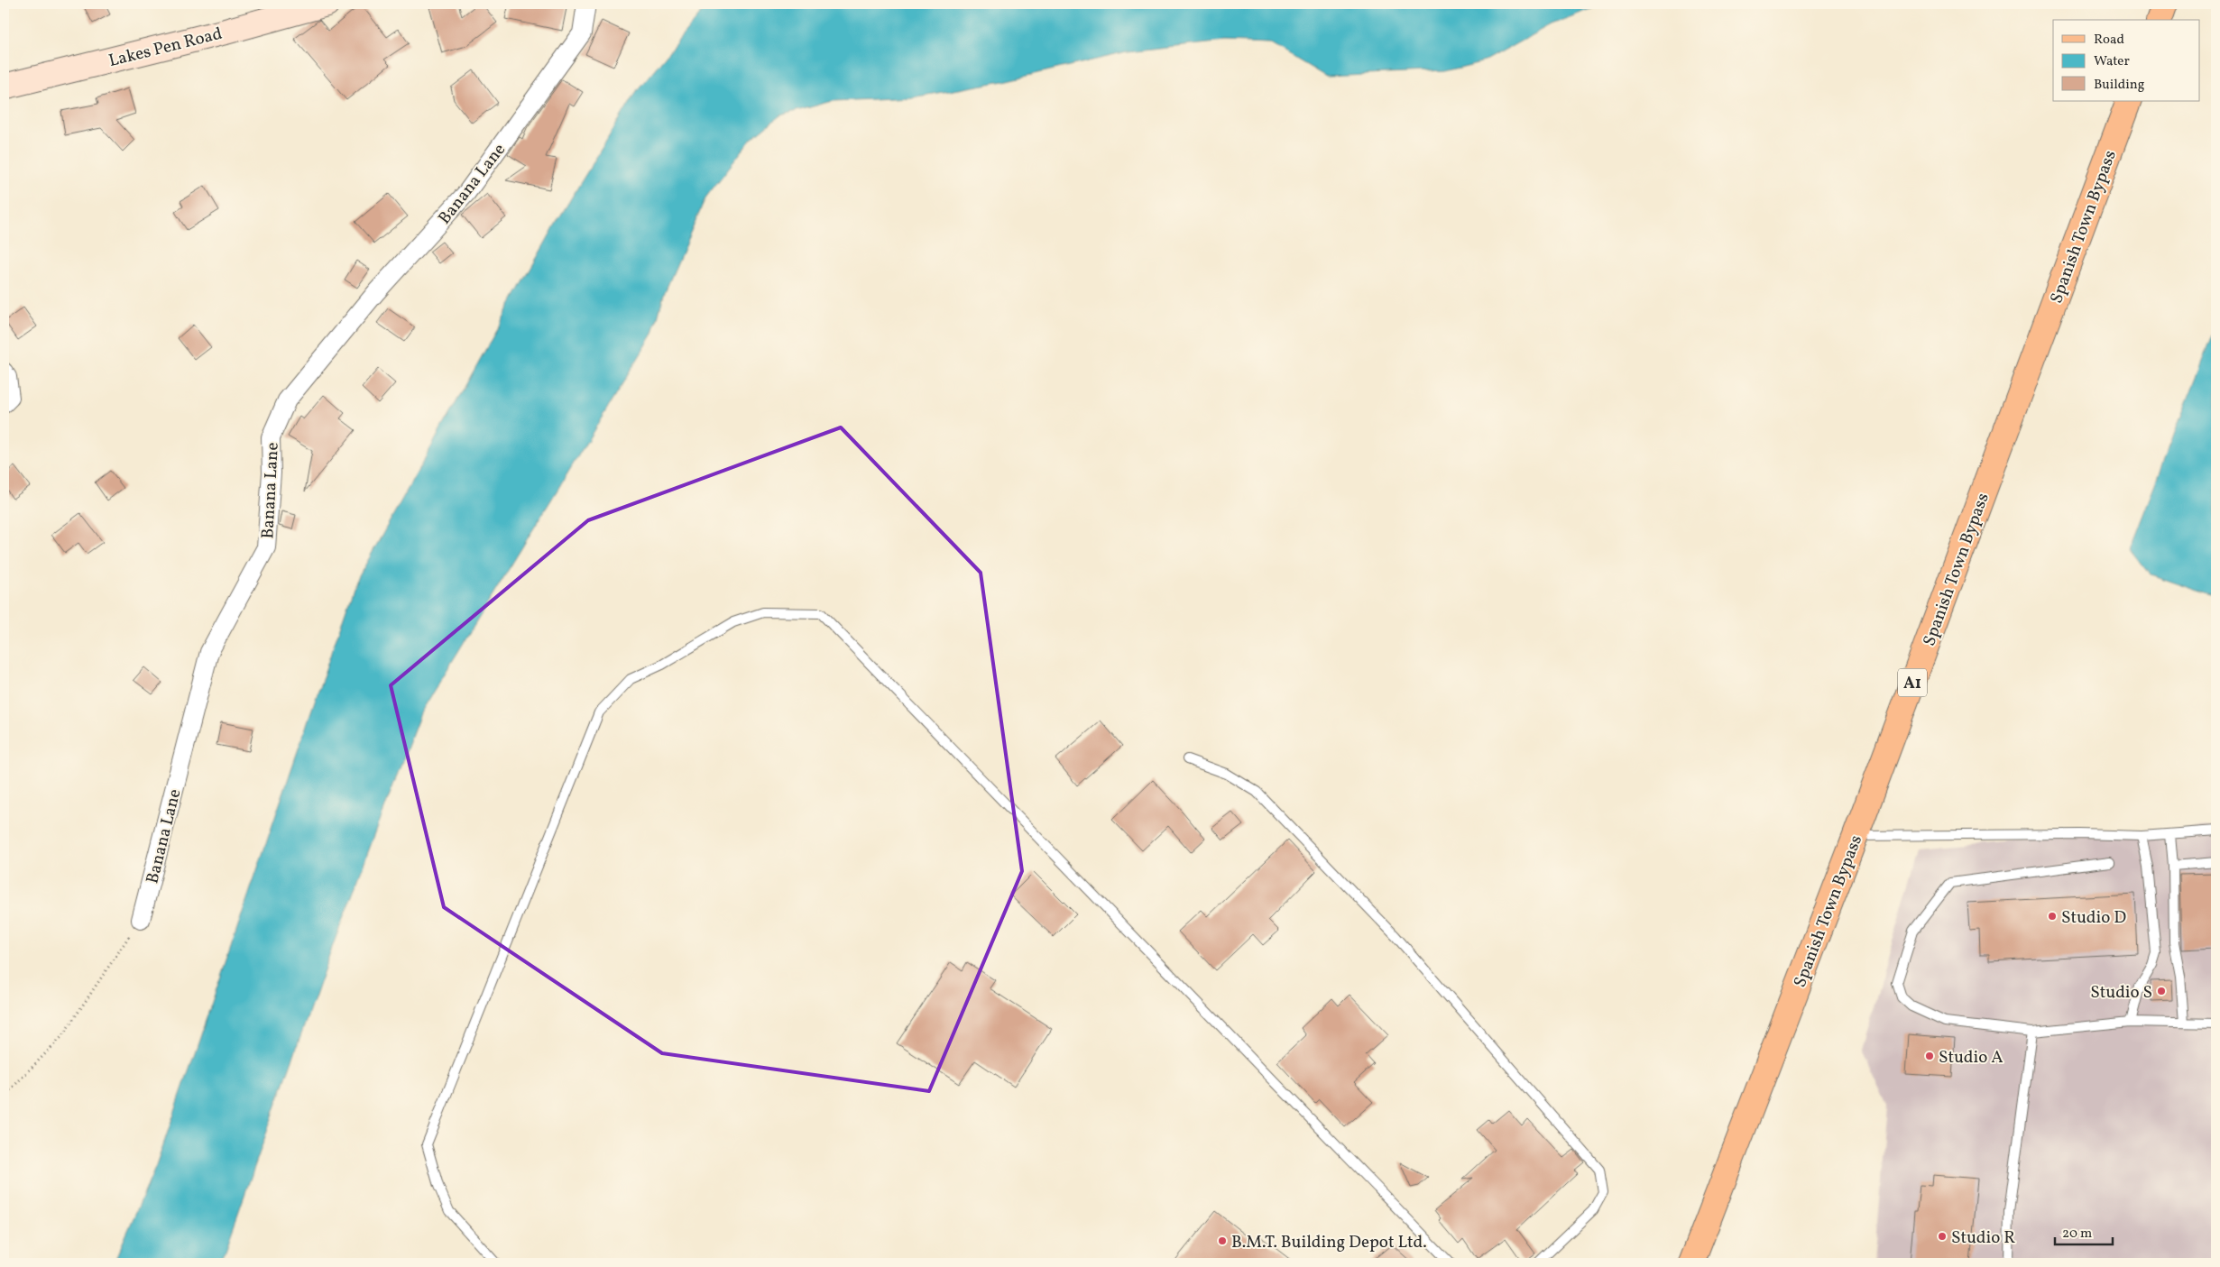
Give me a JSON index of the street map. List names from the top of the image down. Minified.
{"streets":{"main road":["Spanish Town Bypass","A1"],"street":["Lakes Pen Road","Banana Lane"]},"places":["Studio D","Studio S","Studio A","Studio R","B.M.T. Building Depot Ltd."],"legend":["Road","Water","Building"],"scale_bar":"20 m"}
